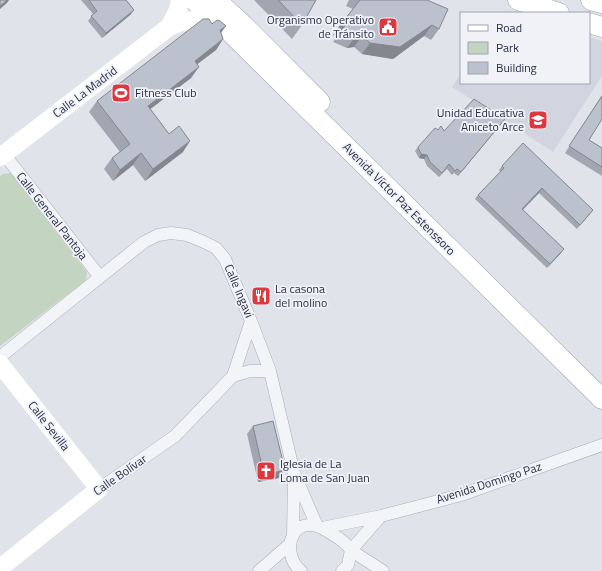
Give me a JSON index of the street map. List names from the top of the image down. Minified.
{"streets":{"main road":["Avenida Víctor Paz Estenssoro"],"street":["Calle La Madrid","Calle General Pantoja","Calle Ingavi","Calle Sevilla","Calle Bolívar","Avenida Domingo Paz"]},"crossings":[["Calle La Madrid","Avenida Víctor Paz Estenssoro"],["Calle La Madrid","Calle General Pantoja"],["Calle General Pantoja","Calle Ingavi"],["Calle Ingavi","Avenida Domingo Paz"],["Calle Sevilla","Calle Bolívar"]],"places":{"public building":["Organismo Operativo de Tránsito"],"sports":["Fitness Club"],"school or university":["Unidad Educativa Aniceto Arce"],"restaurant":["La casona del molino"],"church":["Iglesia de La Loma de San Juan"]},"legend":["Road","Park","Building"]}
